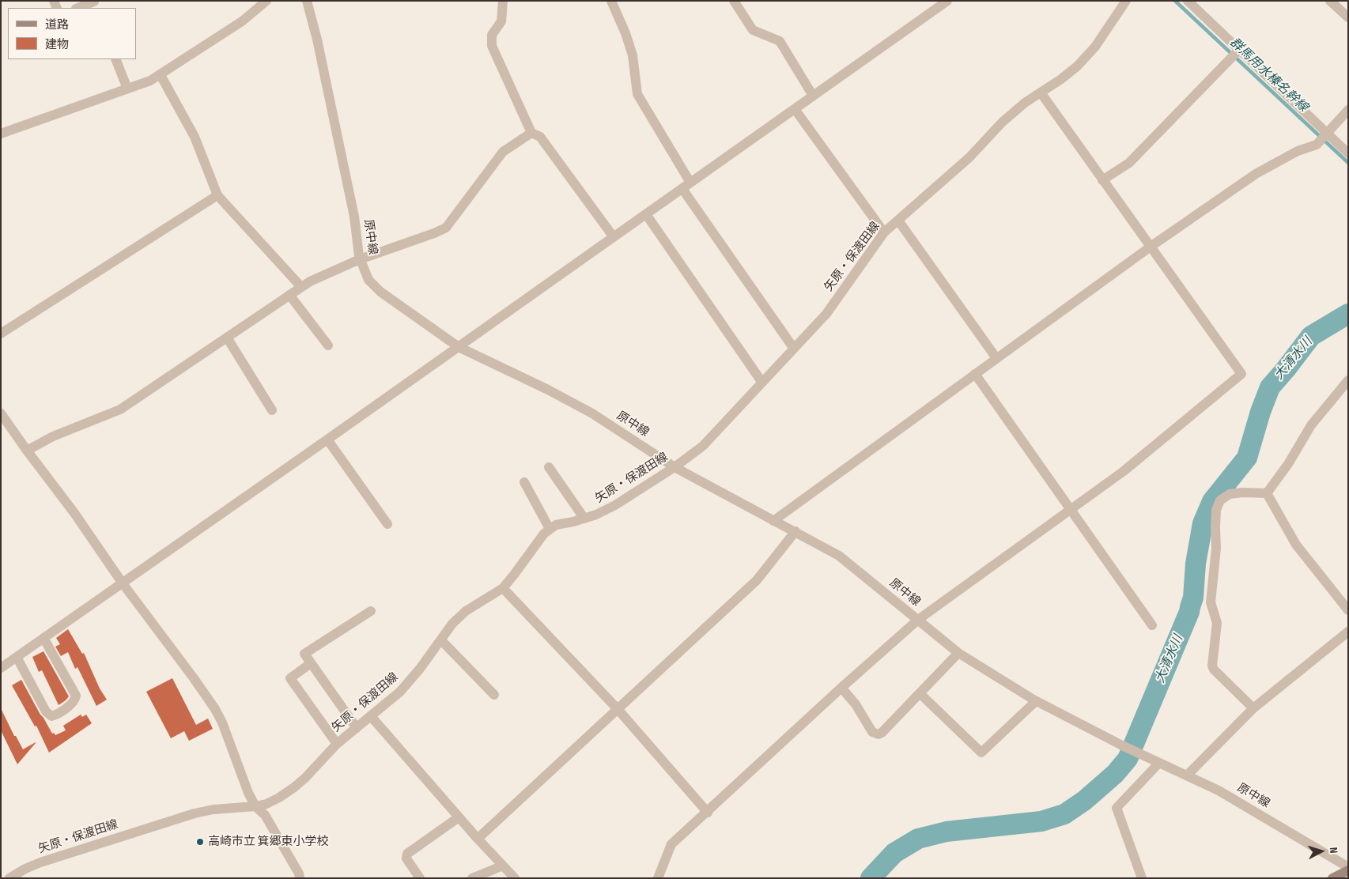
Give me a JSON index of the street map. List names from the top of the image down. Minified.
{"streets":{"street":["原中線","矢原・保渡田線"]},"crossings":[["原中線","矢原・保渡田線"]],"water":["群馬用水榛名幹線","大清水川"],"places":["高崎市立 箕郷東小学校"],"legend":["道路","建物"],"north":"right"}
